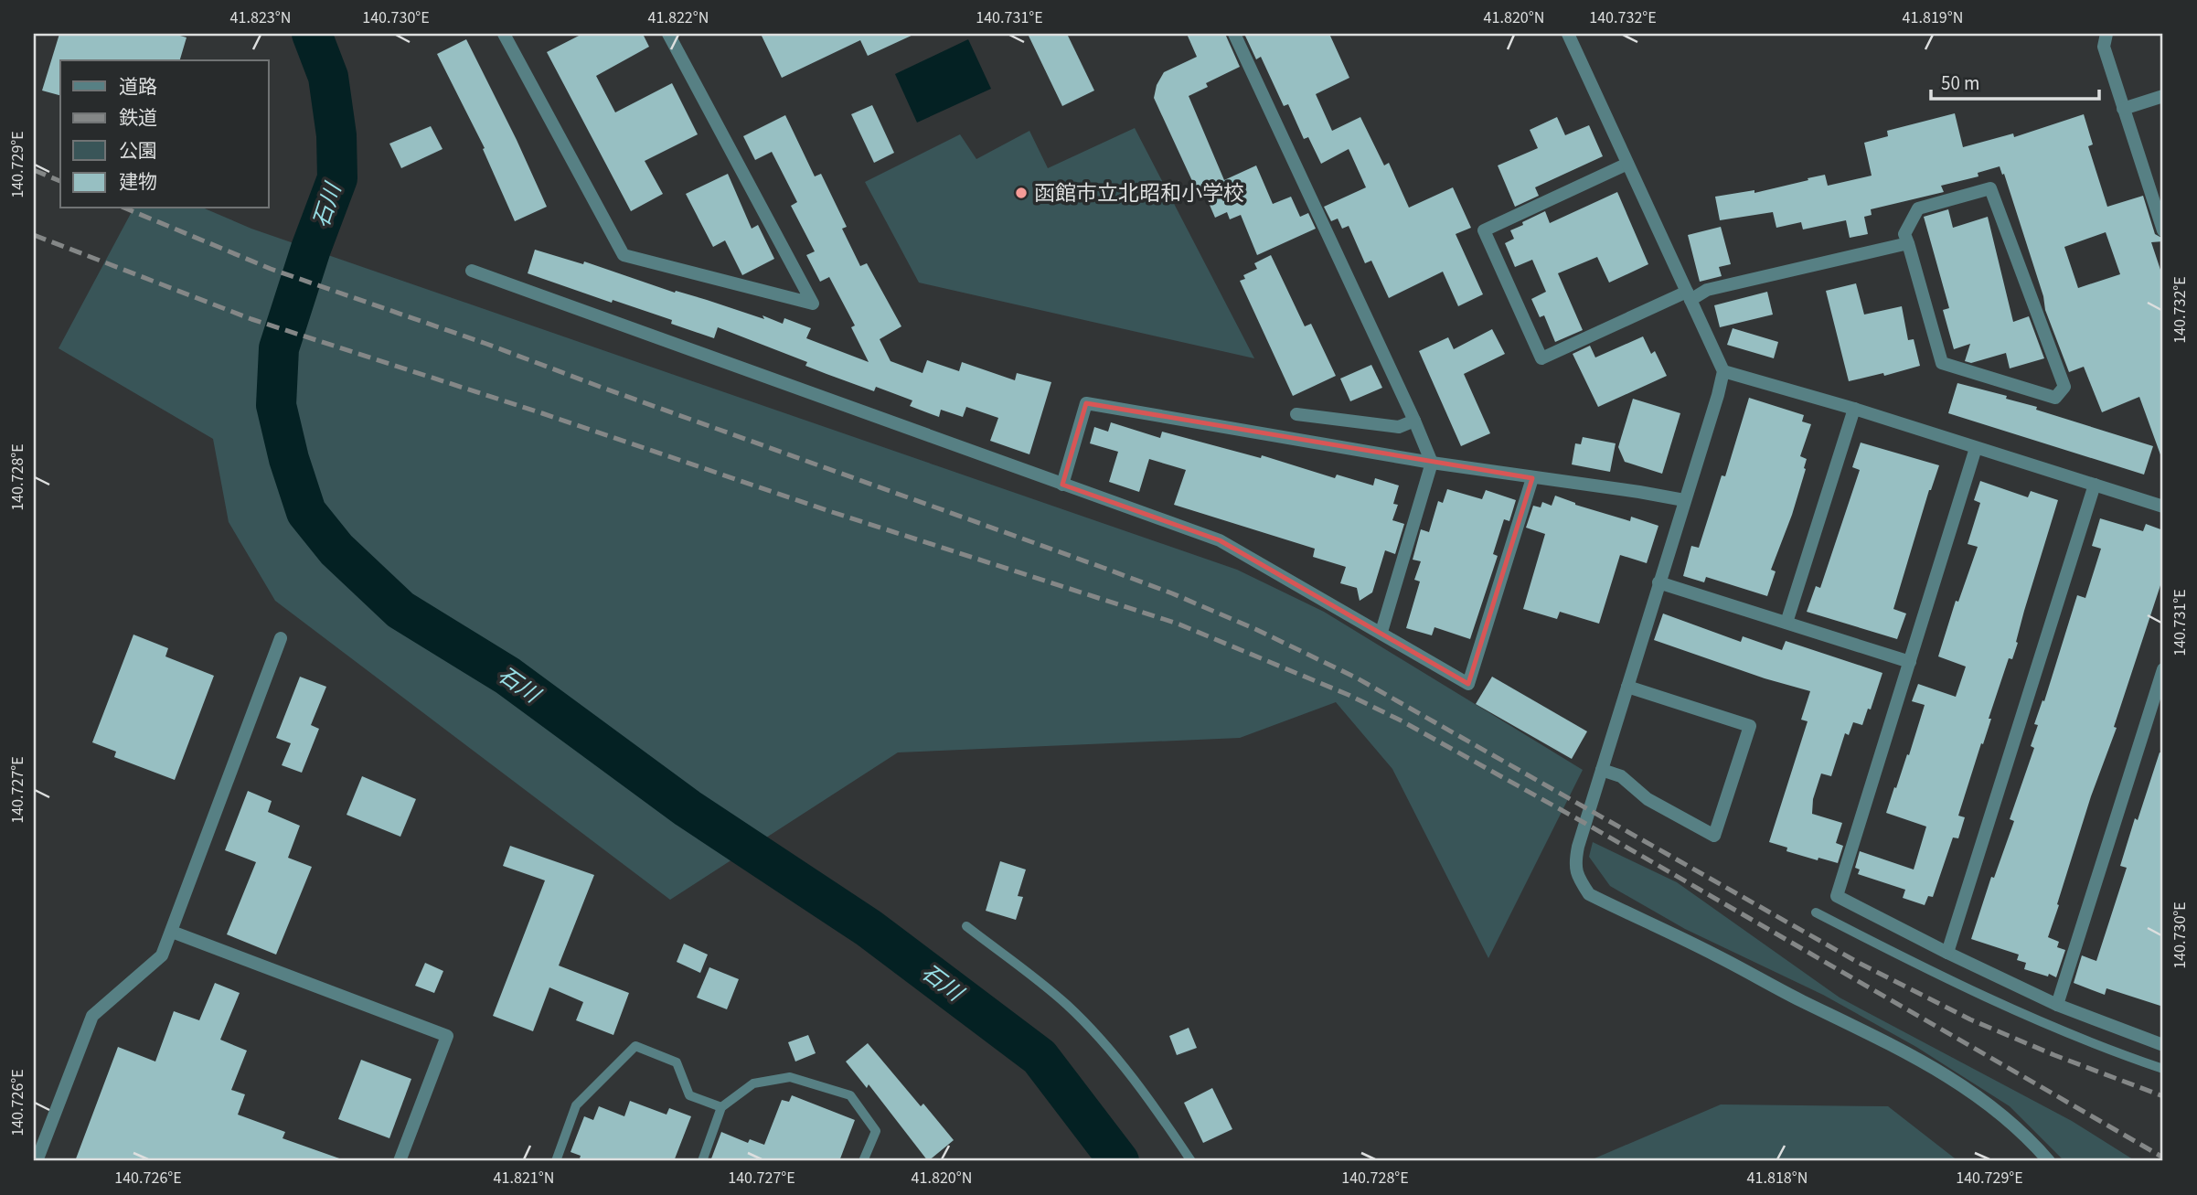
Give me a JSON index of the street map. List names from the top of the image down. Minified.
{"water":["石川"],"places":["函館市立北昭和小学校"],"legend":["道路","鉄道","公園","建物"],"scale_bar":"50 m","coordinates":["41.823°N","140.730°E","41.822°N","140.731°E","41.820°N","140.732°E","41.819°N","140.729°E","140.728°E","140.727°E","140.726°E","41.821°N","41.818°N"]}
